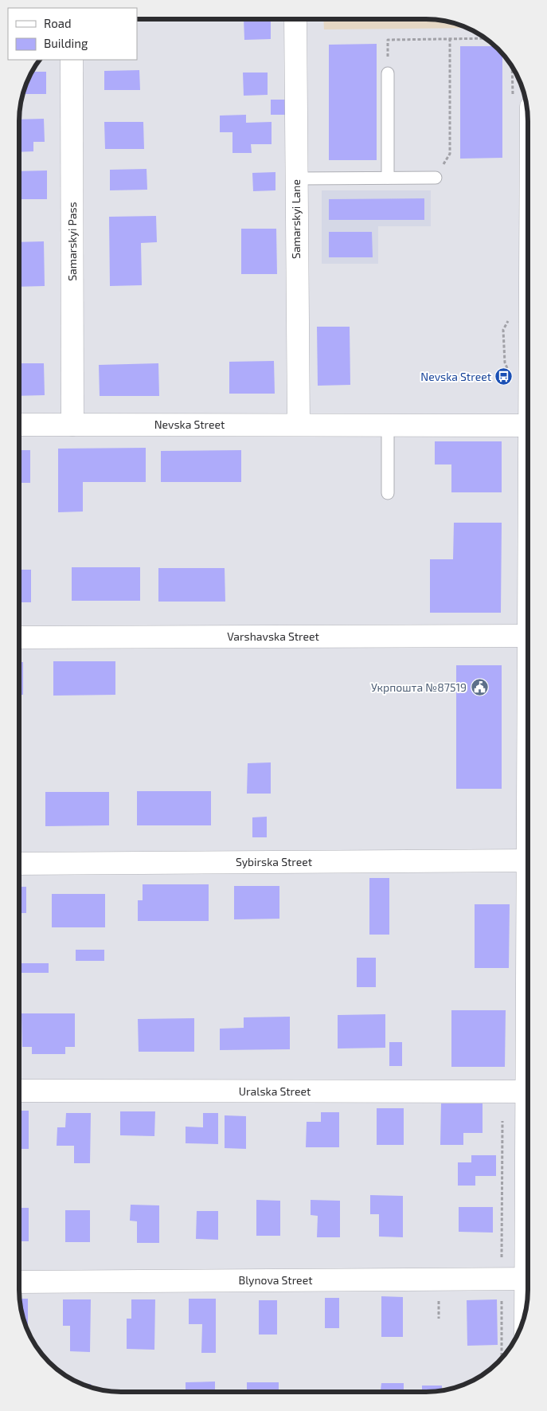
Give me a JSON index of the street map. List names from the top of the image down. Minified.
{"streets":{"street":["Samarskyi Lane","Samarskyi Pass","Nevska Street","Varshavska Street","Sybirska Street","Uralska Street","Blynova Street"]},"crossings":[["Samarskyi Lane","Nevska Street"],["Samarskyi Pass","Nevska Street"]],"places":{"bus stop":["Nevska Street"],"public building":["Укрпошта №87519"]},"legend":["Road","Building"]}
